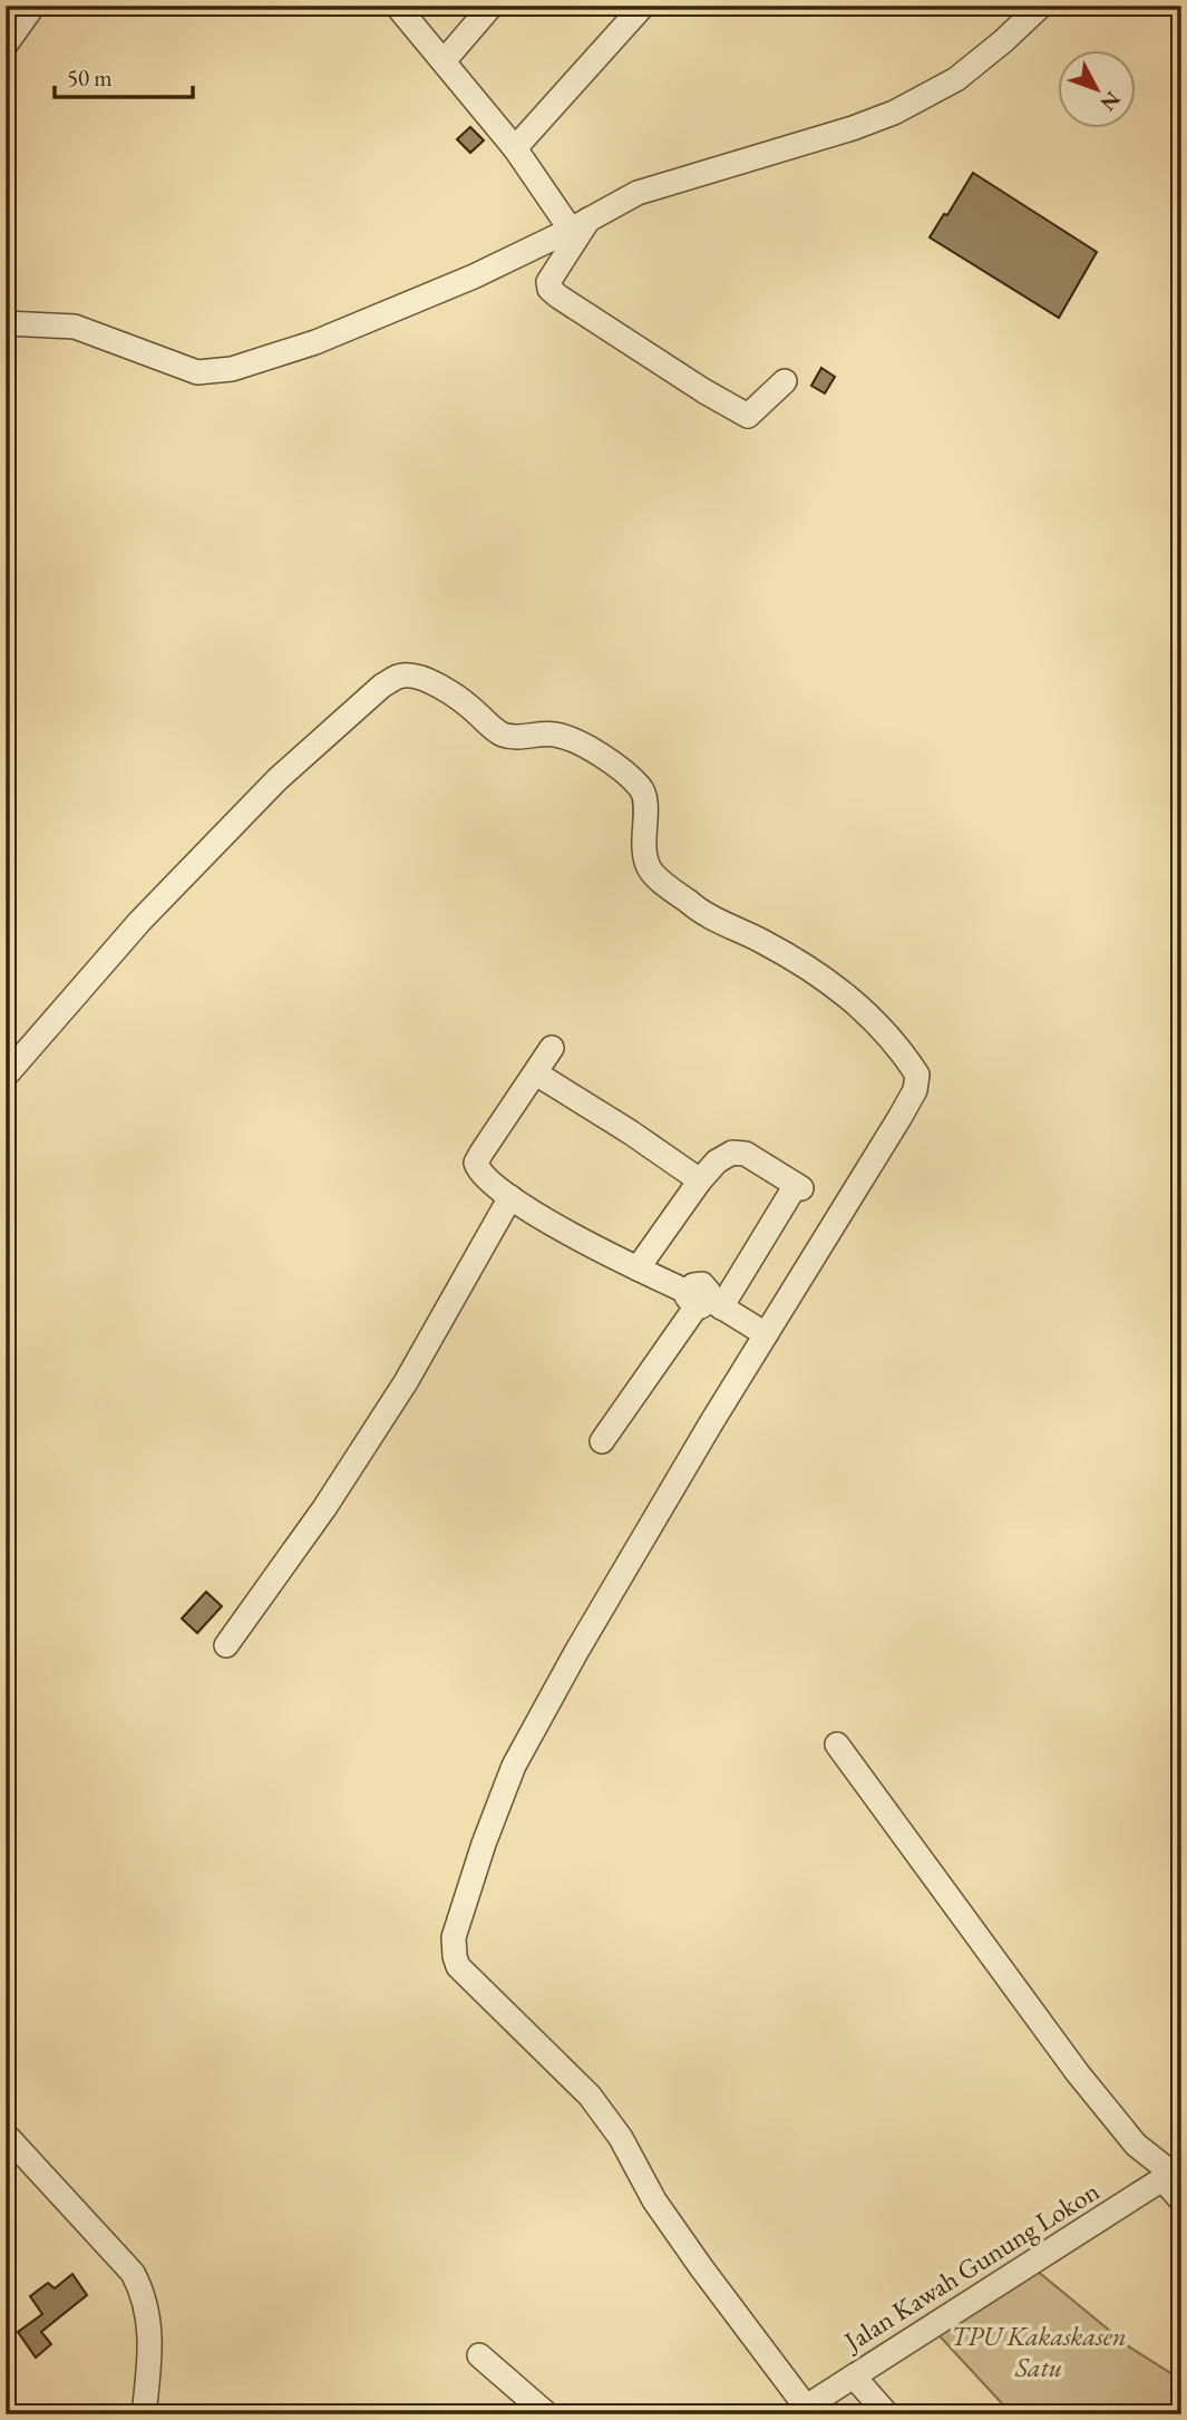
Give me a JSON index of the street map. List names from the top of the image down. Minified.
{"streets":{"street":["Jalan Kawah Gunung Lokon"]},"parks":["TPU Kakaskasen Satu"],"scale_bar":"50 m","north":"bottom right"}
